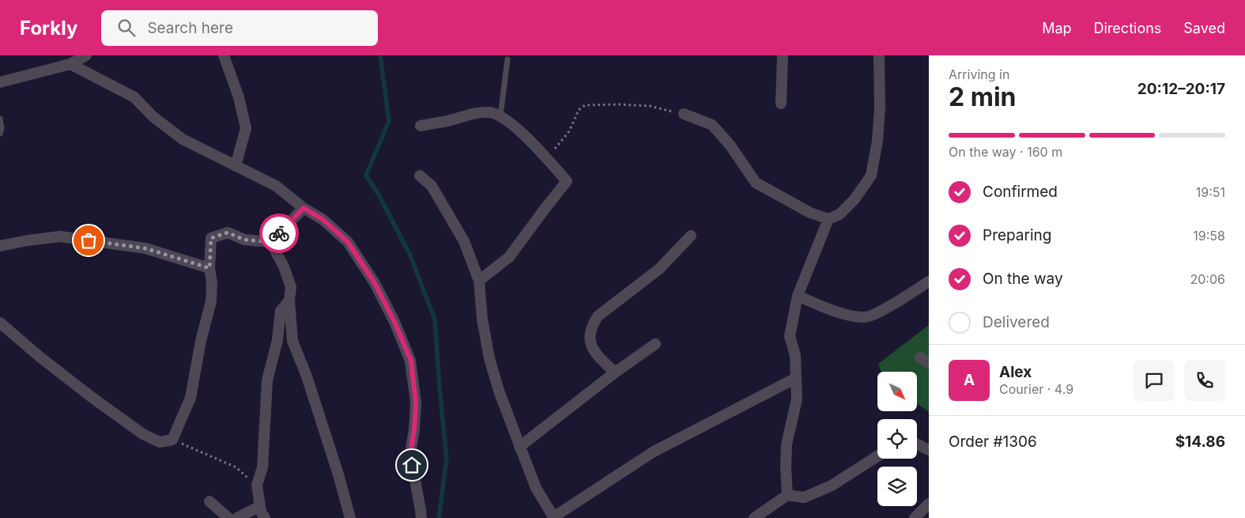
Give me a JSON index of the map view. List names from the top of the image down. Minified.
{"north":"bottom right","page":{"header":"Forkly","search":"Search here","nav":["Map","Directions","Saved"],"heading":["2 min","Arriving in","20:12–20:17"],"panel":["Alex","Courier · 4.9","Order #1306","$14.86"],"bar":"On the way · 160 m","list":[["Confirmed","19:51"],["Preparing","19:58"],["On the way","20:06"],"Delivered"],"round":"A"}}
